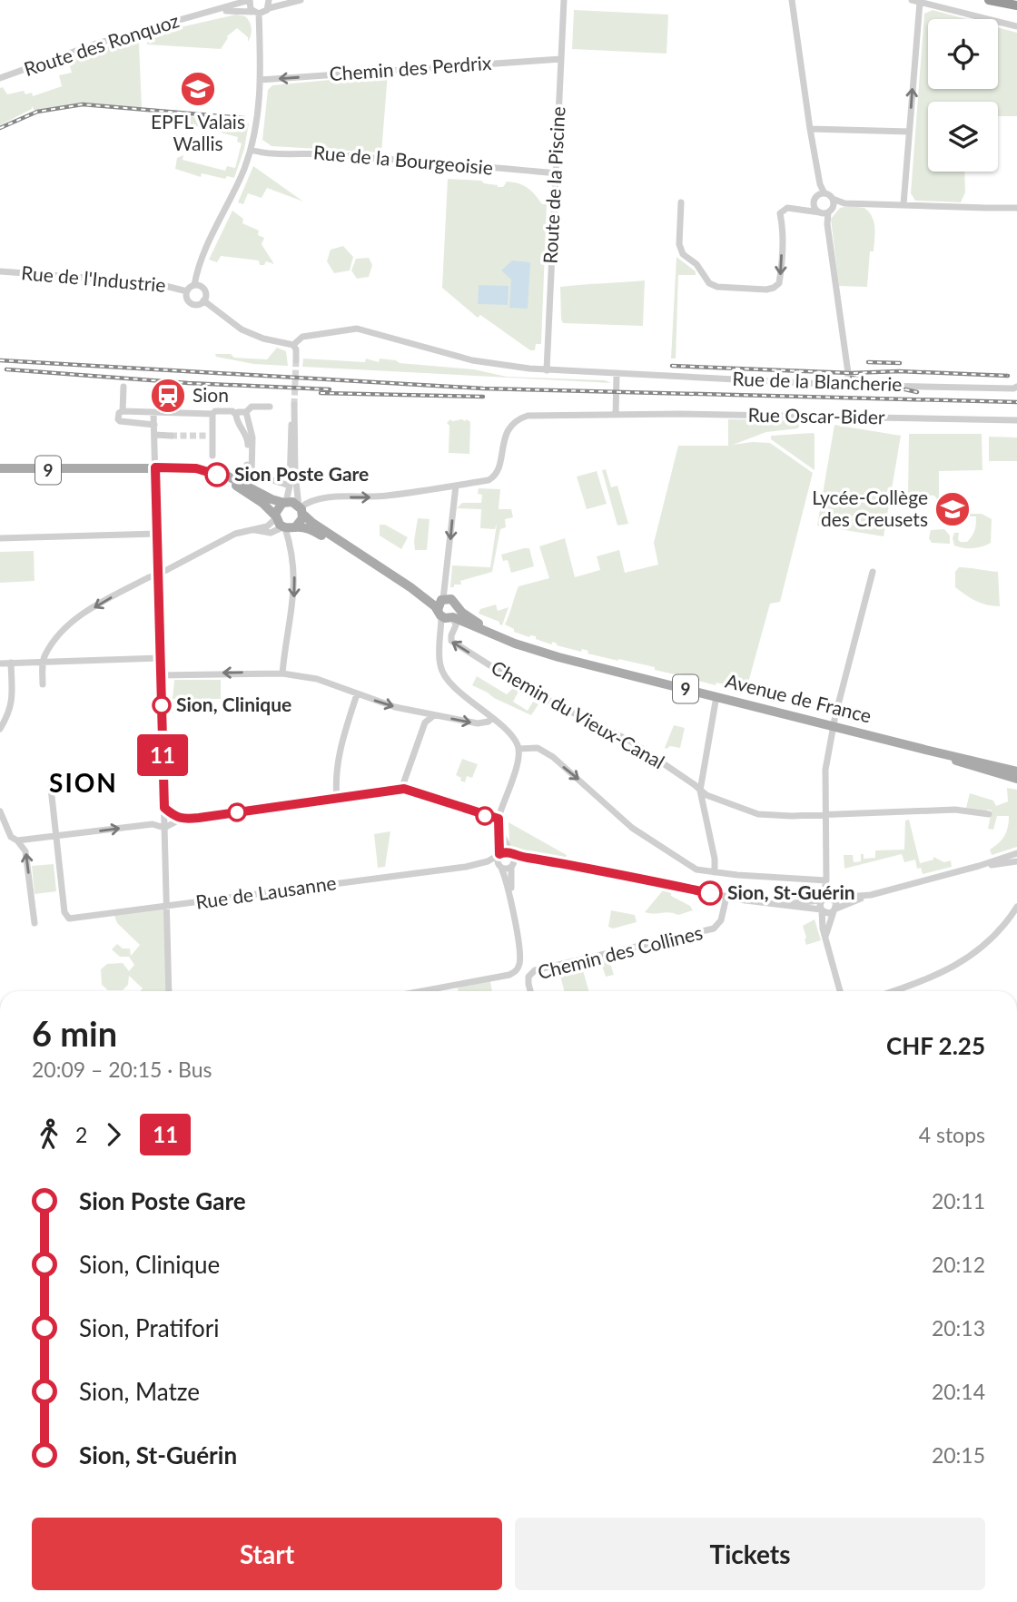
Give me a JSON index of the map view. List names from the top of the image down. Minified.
{"streets":{"main road":["9","Avenue de France"],"street":["Route des Ronquoz","Chemin des Perdrix","Rue de la Bourgeoisie","Route de la Piscine","Rue de l'Industrie","Rue de la Blancherie","Rue Oscar-Bider","Chemin du Vieux-Canal","Rue de Lausanne","Chemin des Collines"]},"crossings":[["Chemin des Perdrix","Route de la Piscine"],["Rue de la Bourgeoisie","Route de la Piscine"],["Route de la Piscine","Rue de la Blancherie"],["Avenue de France","Chemin du Vieux-Canal"]],"one_way":["Chemin des Perdrix"],"districts":["SION"],"places":{"school or university":["EPFL Valais Wallis","Lycée-Collège des Creusets"],"station":["Sion"],"other":["Sion Poste Gare","Sion, Clinique","Sion, St-Guérin"]},"lines":["bus line 11"],"page":{"on_map":"11","heading":["6 min","20:09 – 20:15 · Bus","CHF 2.25"],"legs":["2","11","4 stops"],"list":[{"name":"Sion Poste Gare","value":"20:11"},{"name":"Sion, Clinique","value":"20:12"},{"name":"Sion, Pratifori","value":"20:13"},{"name":"Sion, Matze","value":"20:14"},{"name":"Sion, St-Guérin","value":"20:15"}],"buttons":["Start","Tickets"]}}
